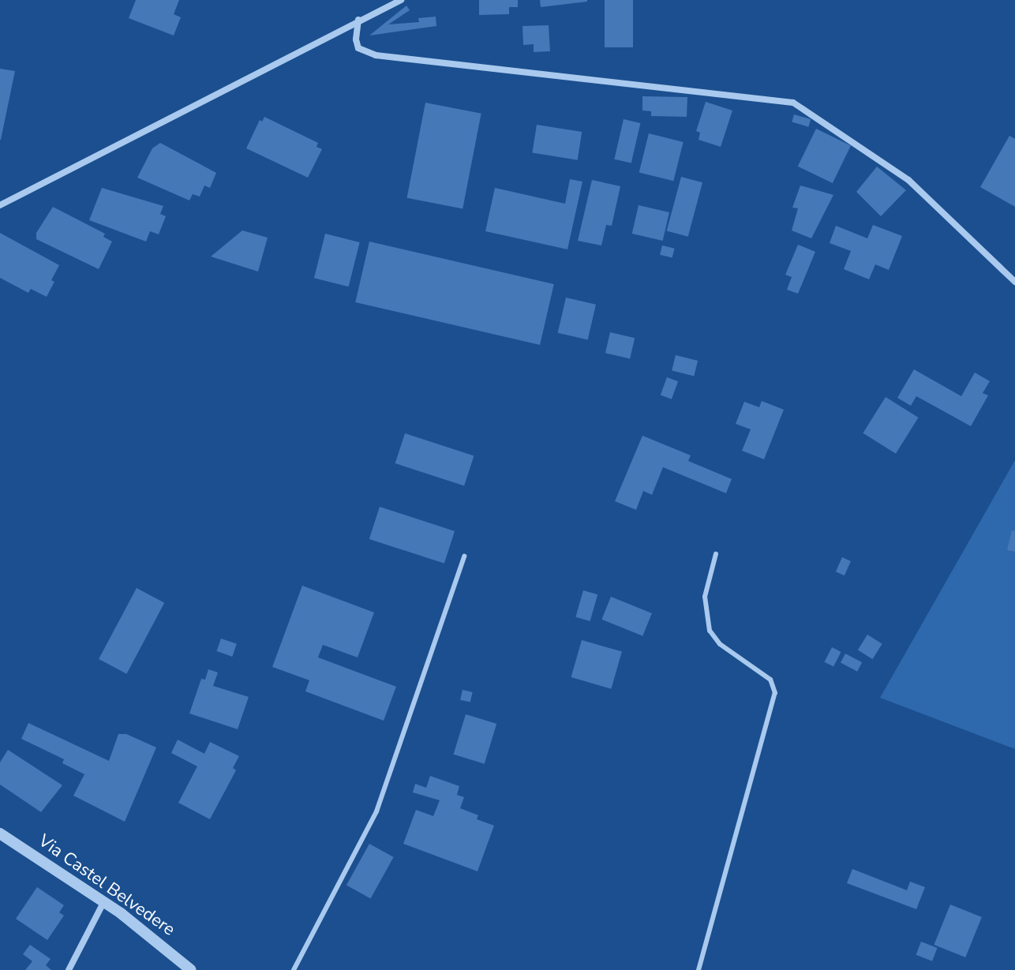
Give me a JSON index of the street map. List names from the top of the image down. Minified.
{"streets":{"street":["Via Castel Belvedere"]}}
